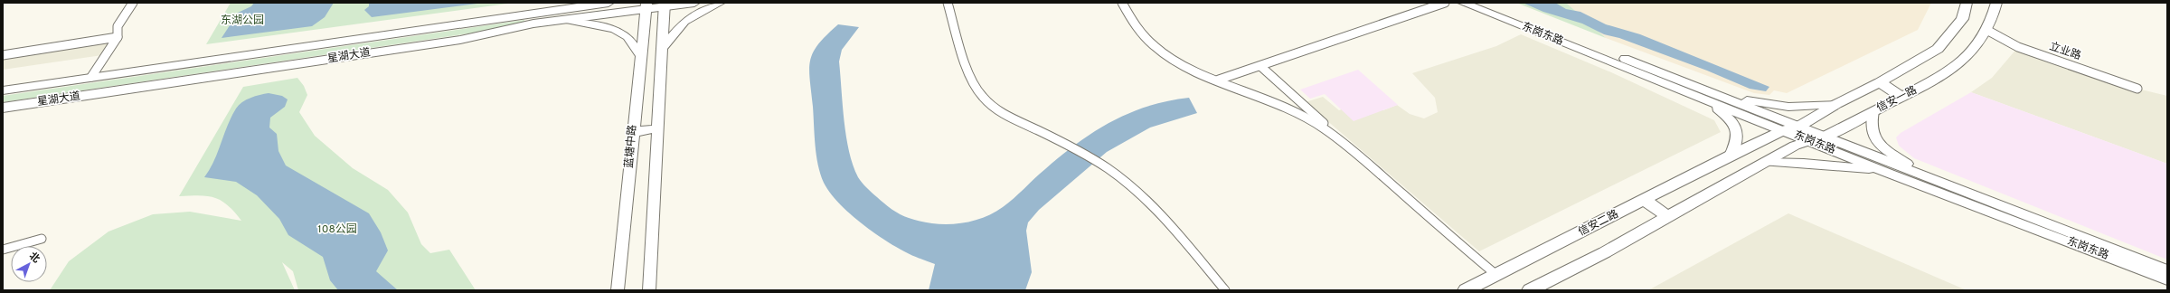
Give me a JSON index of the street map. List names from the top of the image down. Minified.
{"streets":{"main road":["东岗东路","星湖大道","信安一路","蓝塘中路","信安二路"],"street":["立业路"]},"crossings":[["东岗东路","信安一路"],["立业路","信安一路"],["星湖大道","蓝塘中路"]],"parks":["东湖公园","108公园"],"north":"top right"}
